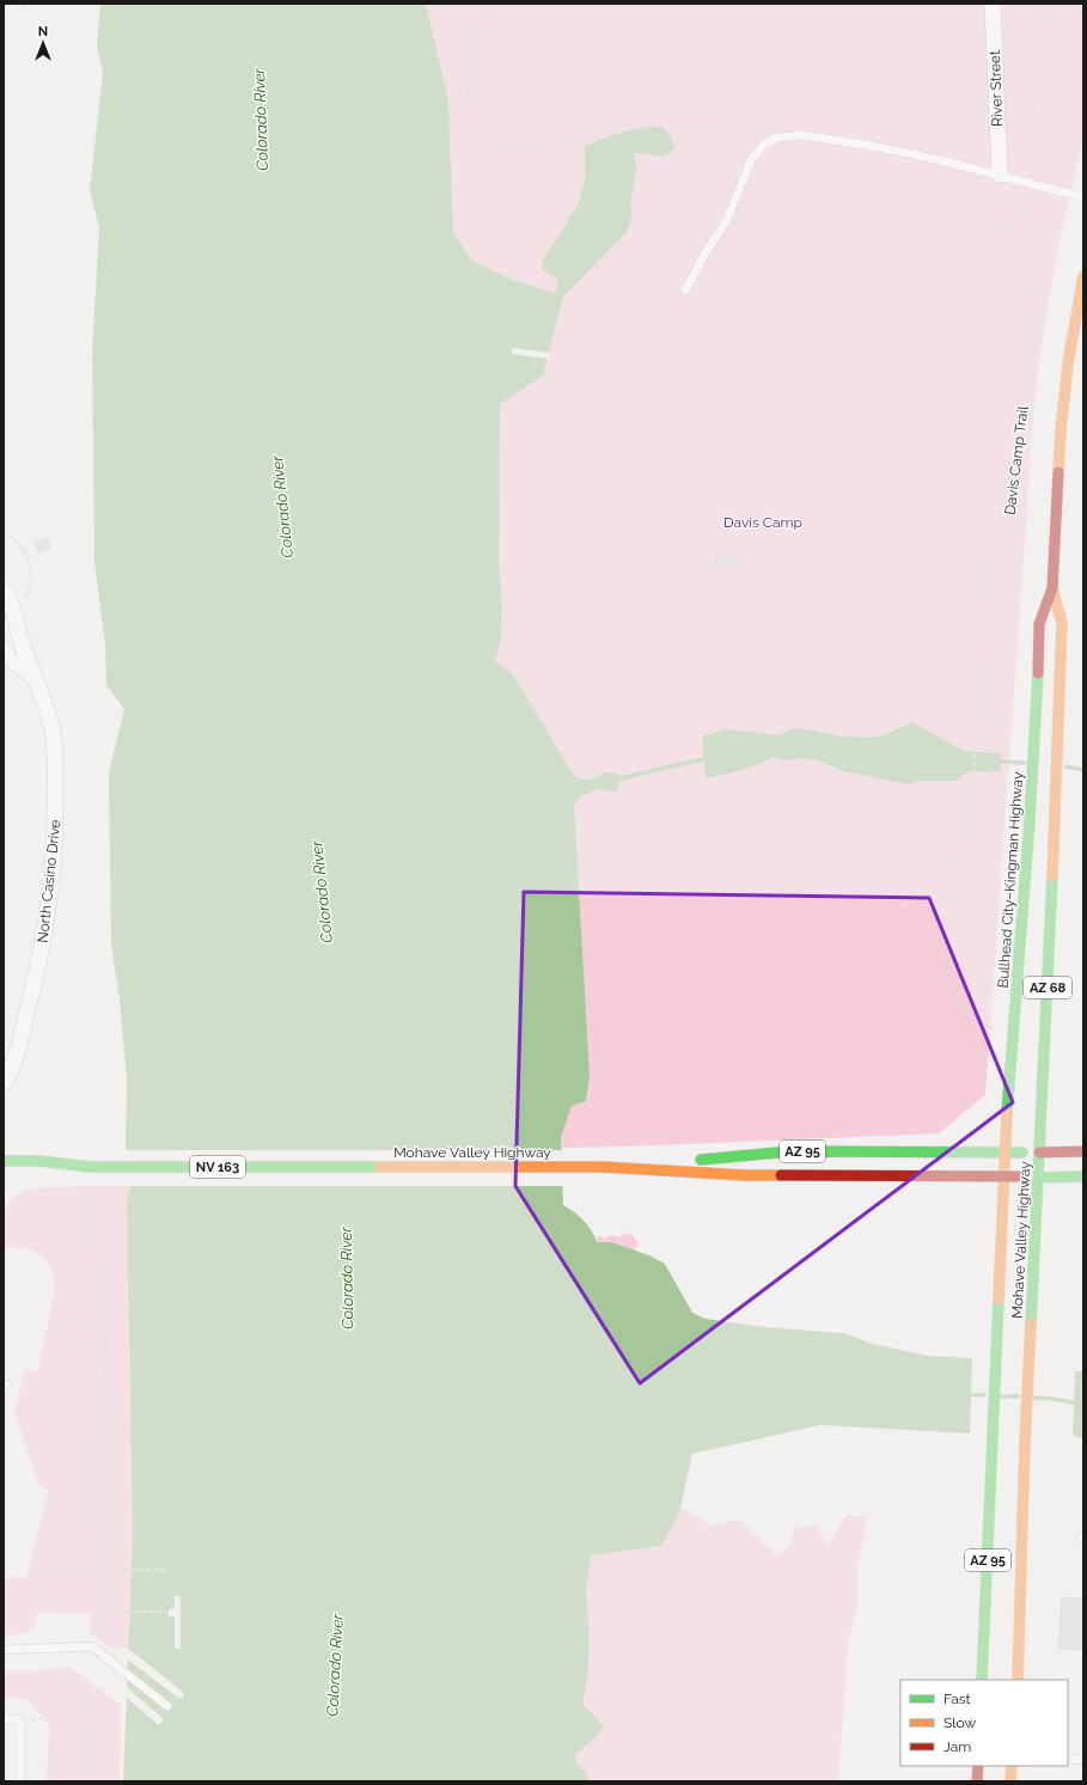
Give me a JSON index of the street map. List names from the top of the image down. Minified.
{"streets":{"main road":["Bullhead City–Kingman Highway","AZ 68","AZ 95","Mohave Valley Highway","NV 163"],"street":["River Street","North Casino Drive"],"path":["Davis Camp Trail"]},"crossings":[["Bullhead City–Kingman Highway","Mohave Valley Highway"],["Mohave Valley Highway","NV 163"]],"water":["Colorado River"],"parks":["Davis Camp"],"legend":["Fast","Slow","Jam"],"north":"top"}
